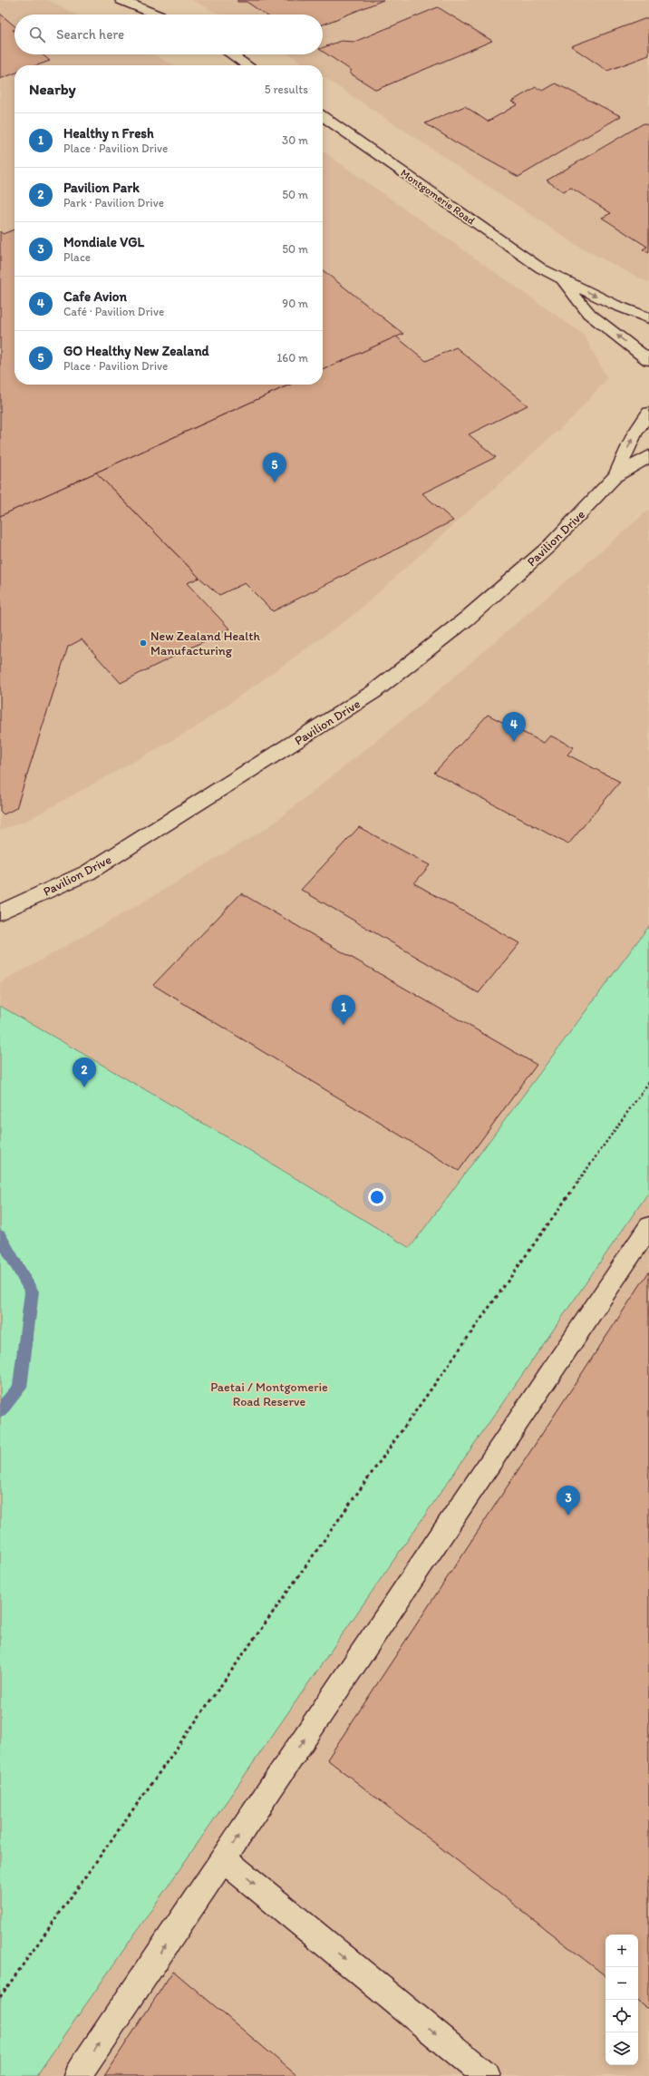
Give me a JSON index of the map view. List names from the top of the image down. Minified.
{"streets":{"street":["Montgomerie Road","Pavilion Drive"]},"parks":["Paetai / Montgomerie Road Reserve"],"places":["New Zealand Health Manufacturing"],"page":{"search":"Search here","heading":["Nearby","5 results"],"list":[{"mark":"1","name":"Healthy n Fresh","note":"Place · Pavilion Drive","value":"30 m"},{"mark":"2","name":"Pavilion Park","note":"Park · Pavilion Drive","value":"50 m"},{"mark":"3","name":"Mondiale VGL","note":"Place","value":"50 m"},{"mark":"4","name":"Cafe Avion","note":"Café · Pavilion Drive","value":"90 m"},{"mark":"5","name":"GO Healthy New Zealand","note":"Place · Pavilion Drive","value":"160 m"}],"pins":["5","4","1","2","3"],"map_buttons":["+","−"]}}
